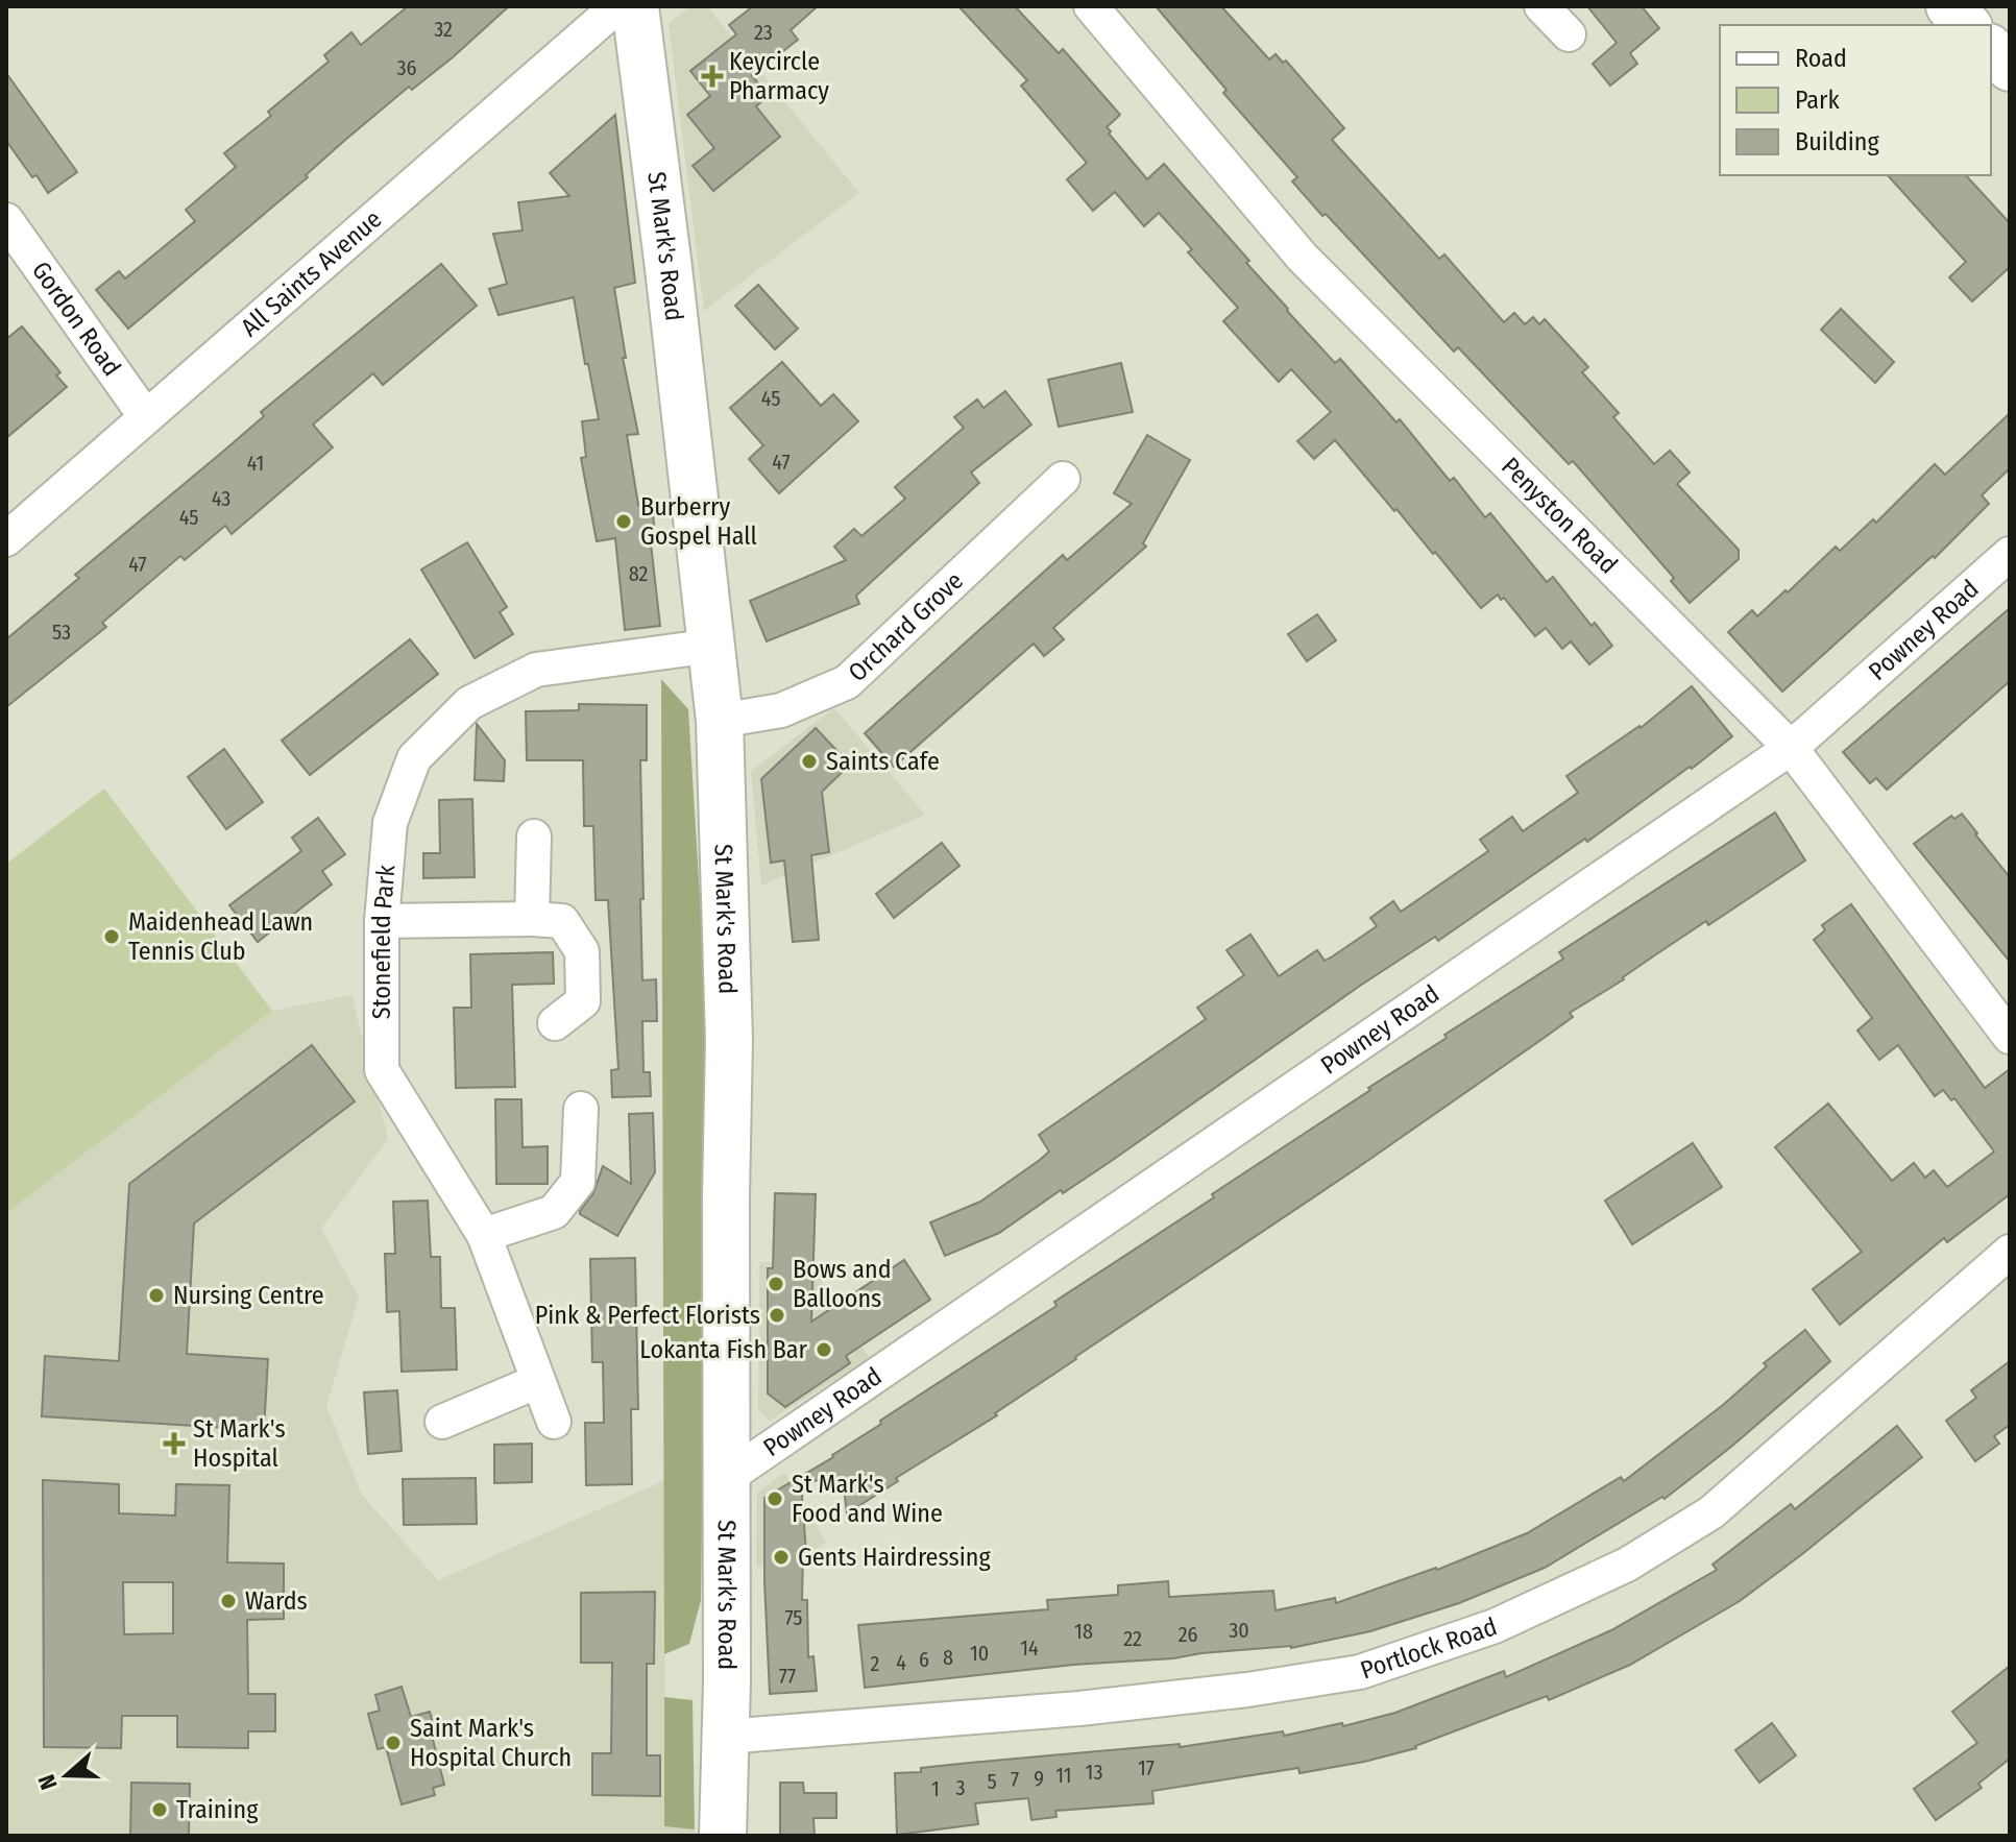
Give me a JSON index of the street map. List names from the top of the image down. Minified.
{"streets":{"street":["St Mark's Road","All Saints Avenue","Gordon Road","Penyston Road","Orchard Grove","Powney Road","Stonefield Park","Portlock Road"]},"crossings":[["St Mark's Road","Orchard Grove"],["St Mark's Road","Powney Road"],["St Mark's Road","Stonefield Park"],["St Mark's Road","Portlock Road"],["All Saints Avenue","Gordon Road"],["Penyston Road","Powney Road"]],"places":{"health":["Keycircle Pharmacy","St Mark's Hospital"],"other":["Burberry Gospel Hall","Saints Cafe","Maidenhead Lawn Tennis Club","Bows and Balloons","Nursing Centre","Pink & Perfect Florists","Lokanta Fish Bar","St Mark's Food and Wine","Gents Hairdressing","Wards","Saint Mark's Hospital Church","Training"]},"house_numbers":["32","23","36","45","47","41","43","45","47","82","53","75","30","18","26","22","14","10","8","6","4","2","77","17","13","11","9","7","5","3","1"],"legend":["Road","Park","Building"],"north":"left"}
